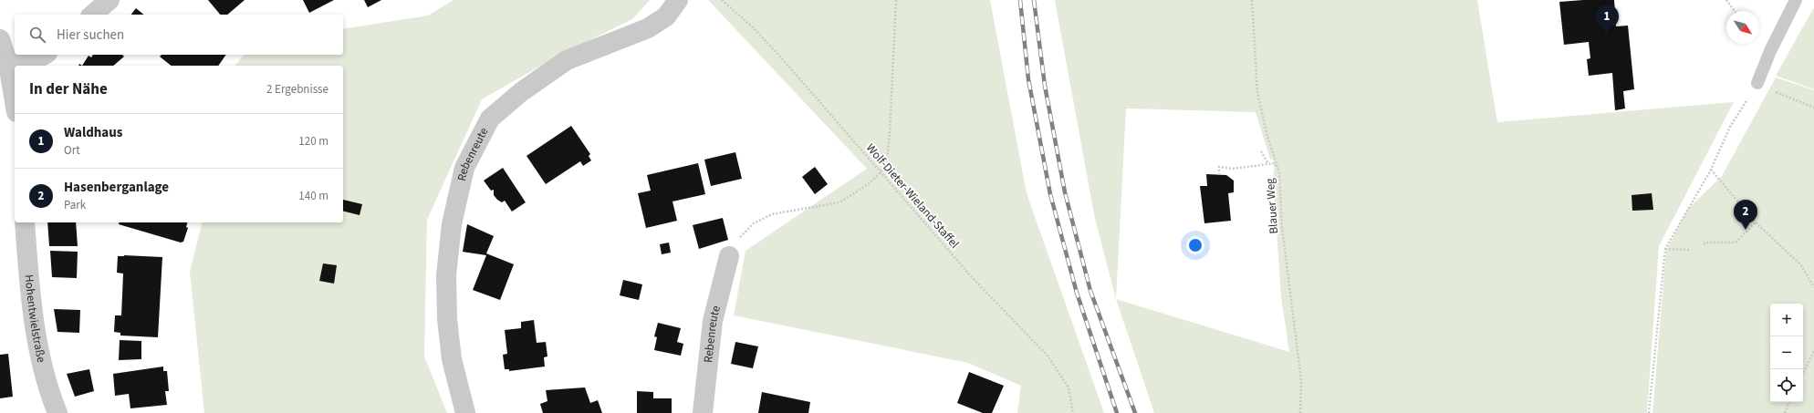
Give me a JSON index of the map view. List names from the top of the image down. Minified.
{"streets":{"street":["Rebenreute","Hohentwielstraße"],"path":["Wolf-Dieter-Wieland-Staffel","Blauer Weg"]},"north":"bottom right","page":{"pins":["1","2"],"search":"Hier suchen","heading":["In der Nähe","2 Ergebnisse"],"list":[{"mark":"1","name":"Waldhaus","note":"Ort","value":"120 m"},{"mark":"2","name":"Hasenberganlage","note":"Park","value":"140 m"}],"map_buttons":["+","−"]}}
